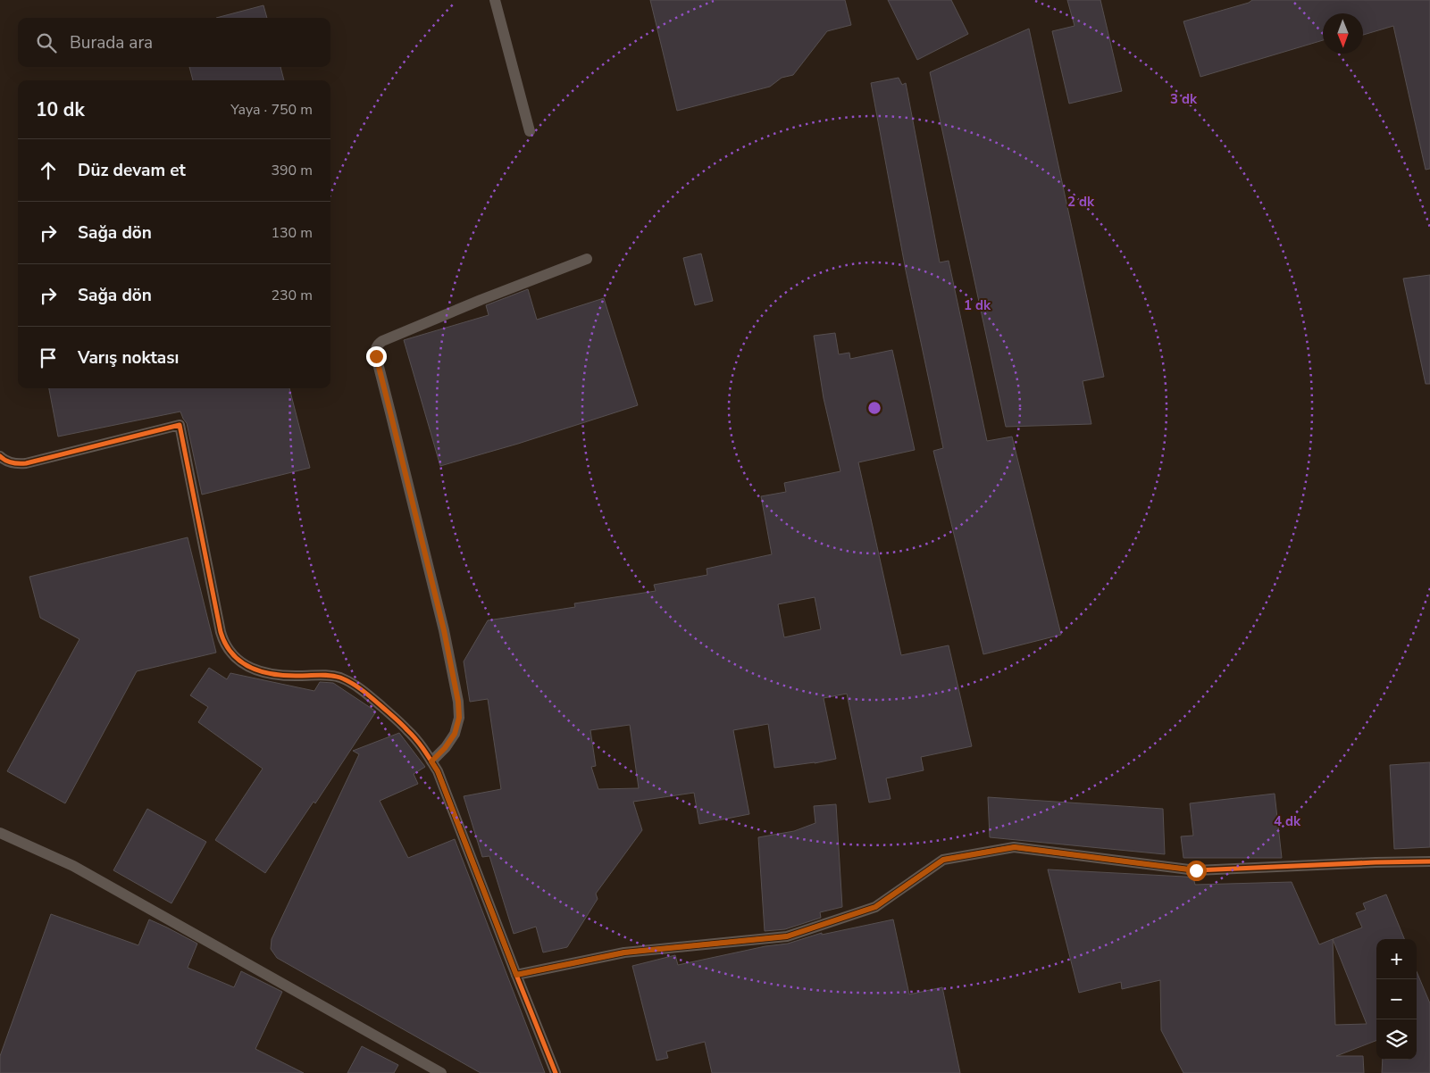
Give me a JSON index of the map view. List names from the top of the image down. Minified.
{"north":"bottom","page":{"search":"Burada ara","heading":["10 dk","Yaya · 750 m"],"list":[["Düz devam et","390 m"],["Sağa dön","130 m"],["Sağa dön","230 m"],"Varış noktası"],"map_buttons":["+","−"]},"rings":["3 dk","2 dk","1 dk","4 dk"]}
